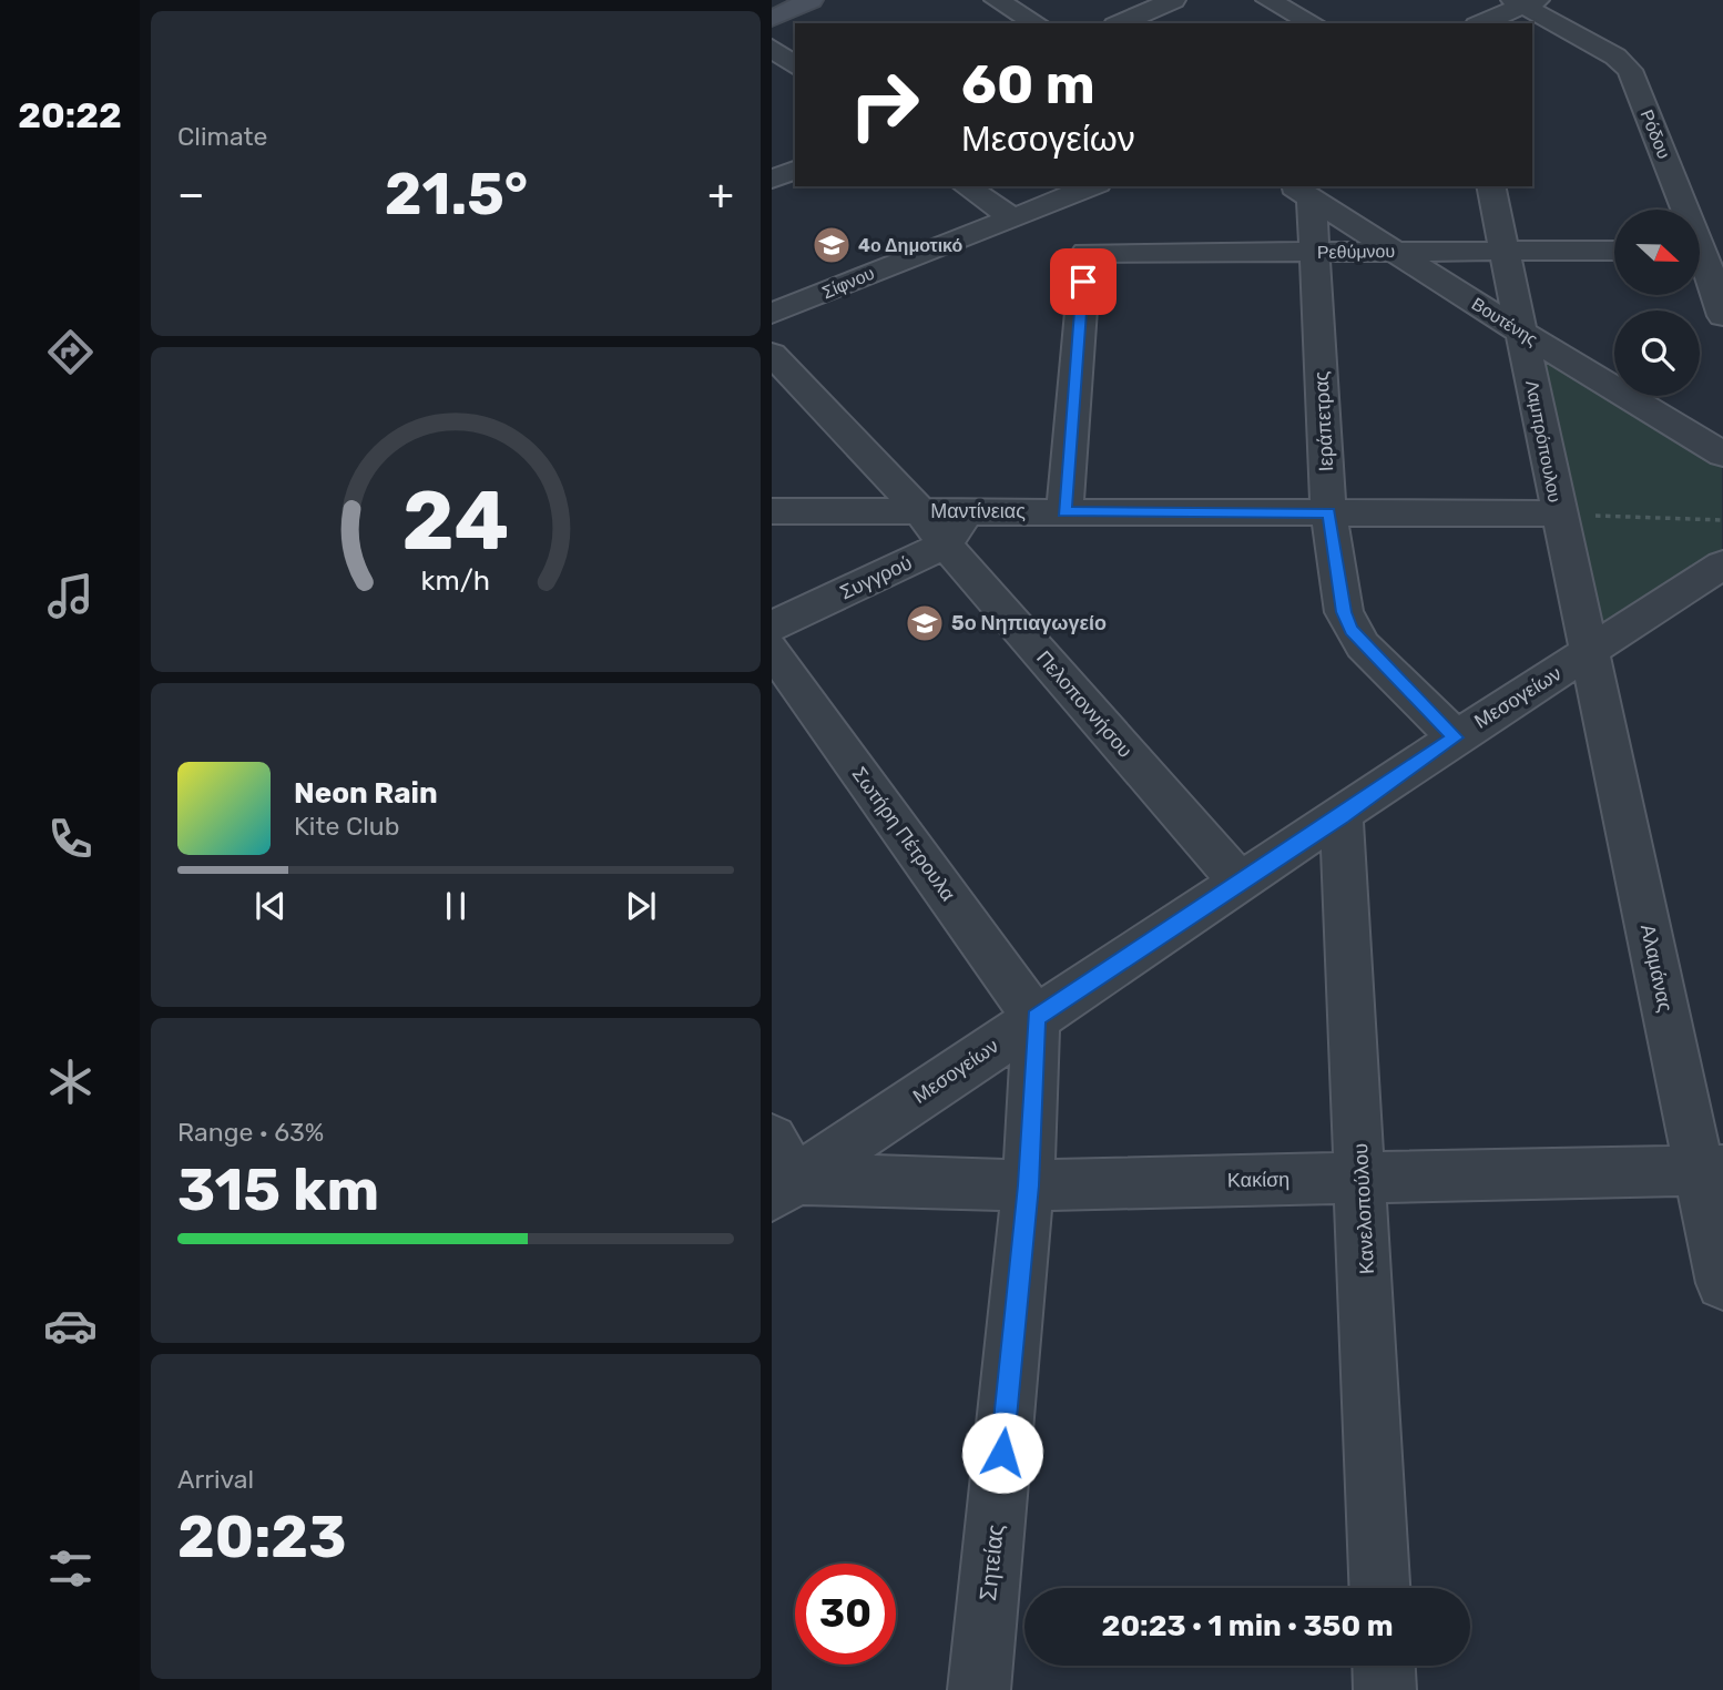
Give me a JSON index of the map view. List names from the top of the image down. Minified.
{"streets":{"street":["Ρόδου","Ρεθύμνου","Σίφνου","Βουτένης","Ιεράπετρας","Λαμπρόπουλου","Μαντίνειας","Συγγρού","Μεσογείων","Πελοποννήσου","Σωτήρη Πέτρουλα","Αλαμάνας","Κακίση","Κανελοπούλου","Σητείας"]},"crossings":[["Ρεθύμνου","Βουτένης"],["Ρεθύμνου","Ιεράπετρας"],["Ρεθύμνου","Λαμπρόπουλου"],["Βουτένης","Ιεράπετρας"],["Βουτένης","Λαμπρόπουλου"],["Ιεράπετρας","Μαντίνειας"],["Ιεράπετρας","Μεσογείων"],["Λαμπρόπουλου","Μαντίνειας"],["Λαμπρόπουλου","Μεσογείων"],["Λαμπρόπουλου","Αλαμάνας"],["Μαντίνειας","Πελοποννήσου"],["Συγγρού","Πελοποννήσου"],["Μεσογείων","Πελοποννήσου"],["Μεσογείων","Σωτήρη Πέτρουλα"],["Μεσογείων","Αλαμάνας"],["Μεσογείων","Κακίση"],["Μεσογείων","Κανελοπούλου"],["Μεσογείων","Σητείας"],["Σωτήρη Πέτρουλα","Σητείας"],["Αλαμάνας","Κακίση"],["Κακίση","Κανελοπούλου"],["Κακίση","Σητείας"]],"places":{"school or university":["4ο Δημοτικό","5ο Νηπιαγωγείο"]},"north":"right","page":{"tabs":"20:22","tile":["Climate",["Range · 63%","315 km"],["Arrival","20:23"]],"turn":["60 m","Μεσογείων"],"heat":["−","21.5°","+"],"song":["Neon Rain","Kite Club"],"limit":"30","trip":"20:23 · 1 min · 350 m","gauge":["24","km/h"]}}
